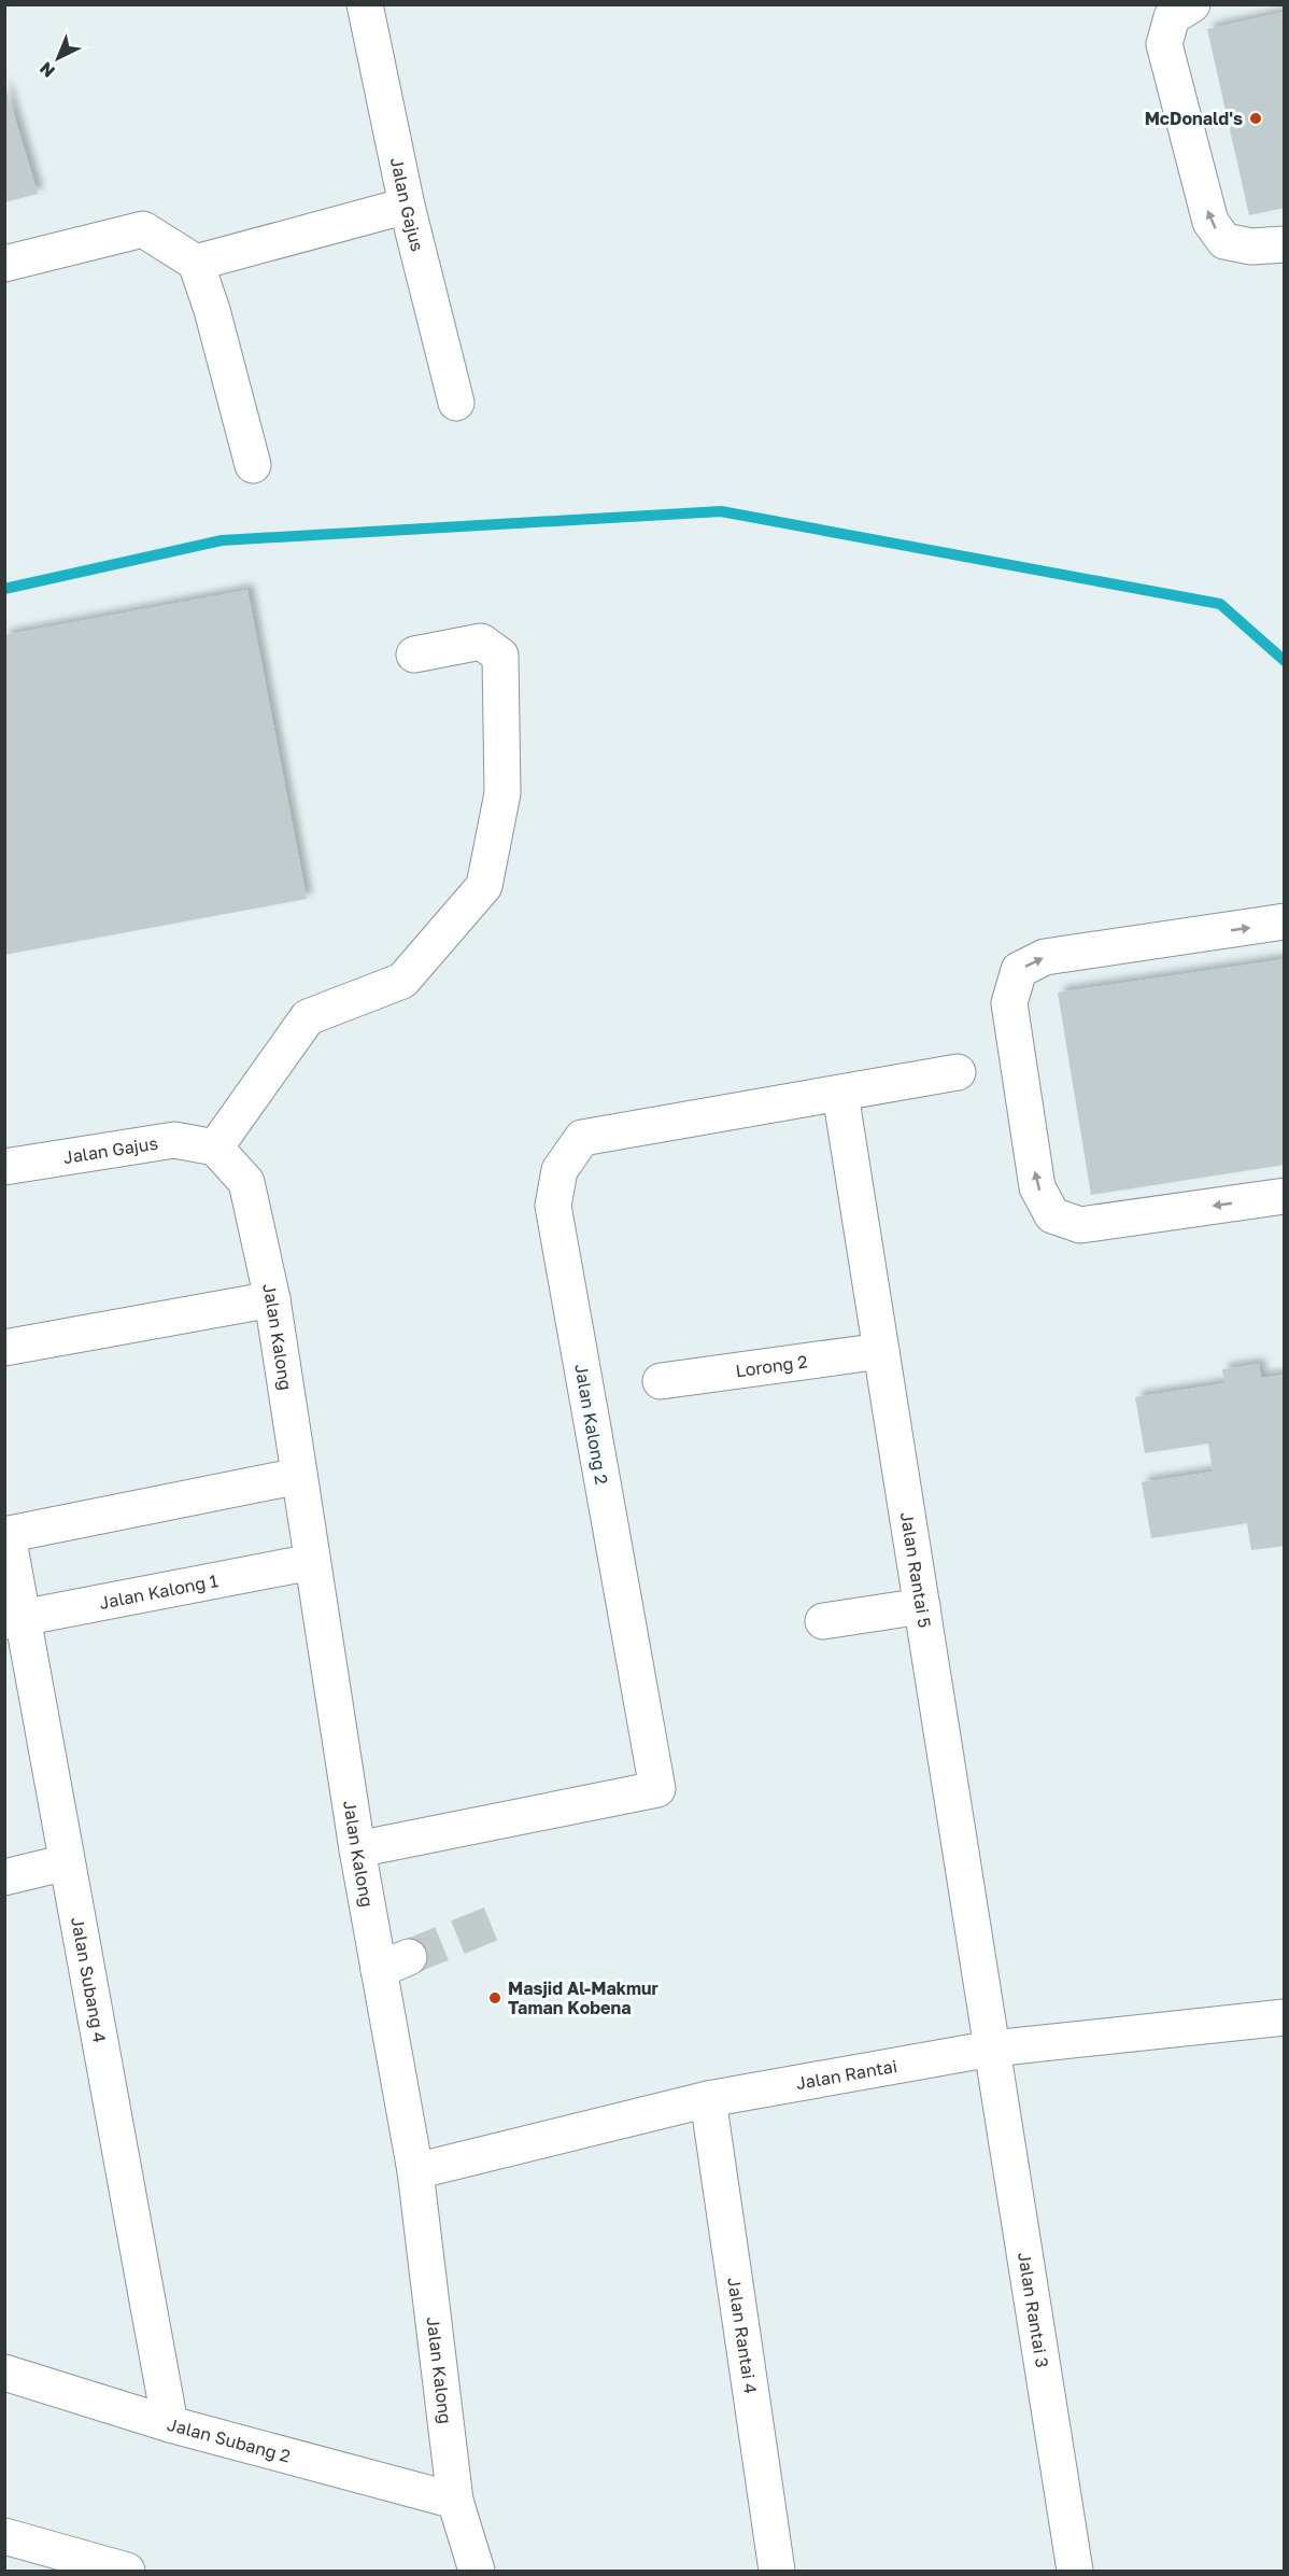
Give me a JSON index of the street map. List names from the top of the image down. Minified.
{"streets":{"street":["Jalan Gajus","Jalan Kalong","Lorong 2","Jalan Kalong 2","Jalan Rantai 5","Jalan Kalong 1","Jalan Subang 4","Jalan Rantai","Jalan Rantai 3","Jalan Rantai 4","Jalan Subang 2"]},"crossings":[["Jalan Gajus","Jalan Kalong"],["Jalan Kalong","Jalan Kalong 2"],["Jalan Kalong","Jalan Kalong 1"],["Jalan Kalong","Jalan Rantai"],["Jalan Kalong","Jalan Subang 2"],["Lorong 2","Jalan Rantai 5"],["Jalan Kalong 2","Jalan Rantai 5"],["Jalan Rantai 5","Jalan Rantai"],["Jalan Rantai 5","Jalan Rantai 3"],["Jalan Kalong 1","Jalan Subang 4"],["Jalan Subang 4","Jalan Subang 2"],["Jalan Rantai","Jalan Rantai 3"],["Jalan Rantai","Jalan Rantai 4"]],"places":["McDonald's","Masjid Al-Makmur Taman Kobena"],"north":"bottom left"}
